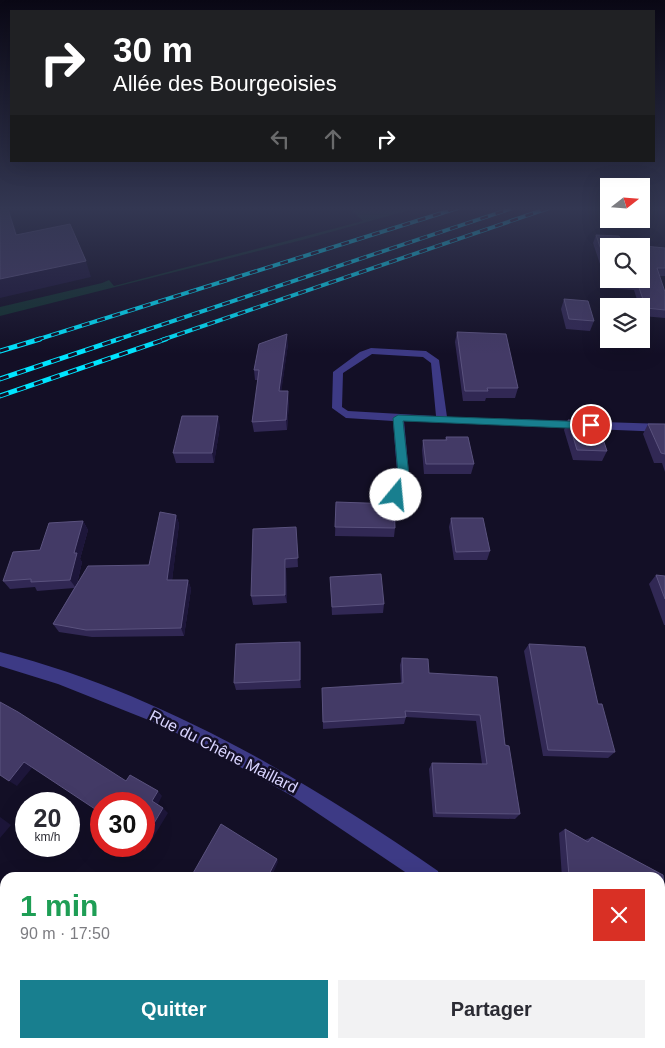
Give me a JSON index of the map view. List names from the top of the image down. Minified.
{"streets":{"street":["Rue du Chêne Maillard"]},"north":"right","page":{"turn":["30 m","Allée des Bourgeoisies"],"speed":"20 km/h","limit":"30","heading":["1 min","90 m · 17:50"],"buttons":["Quitter","Partager"]}}
